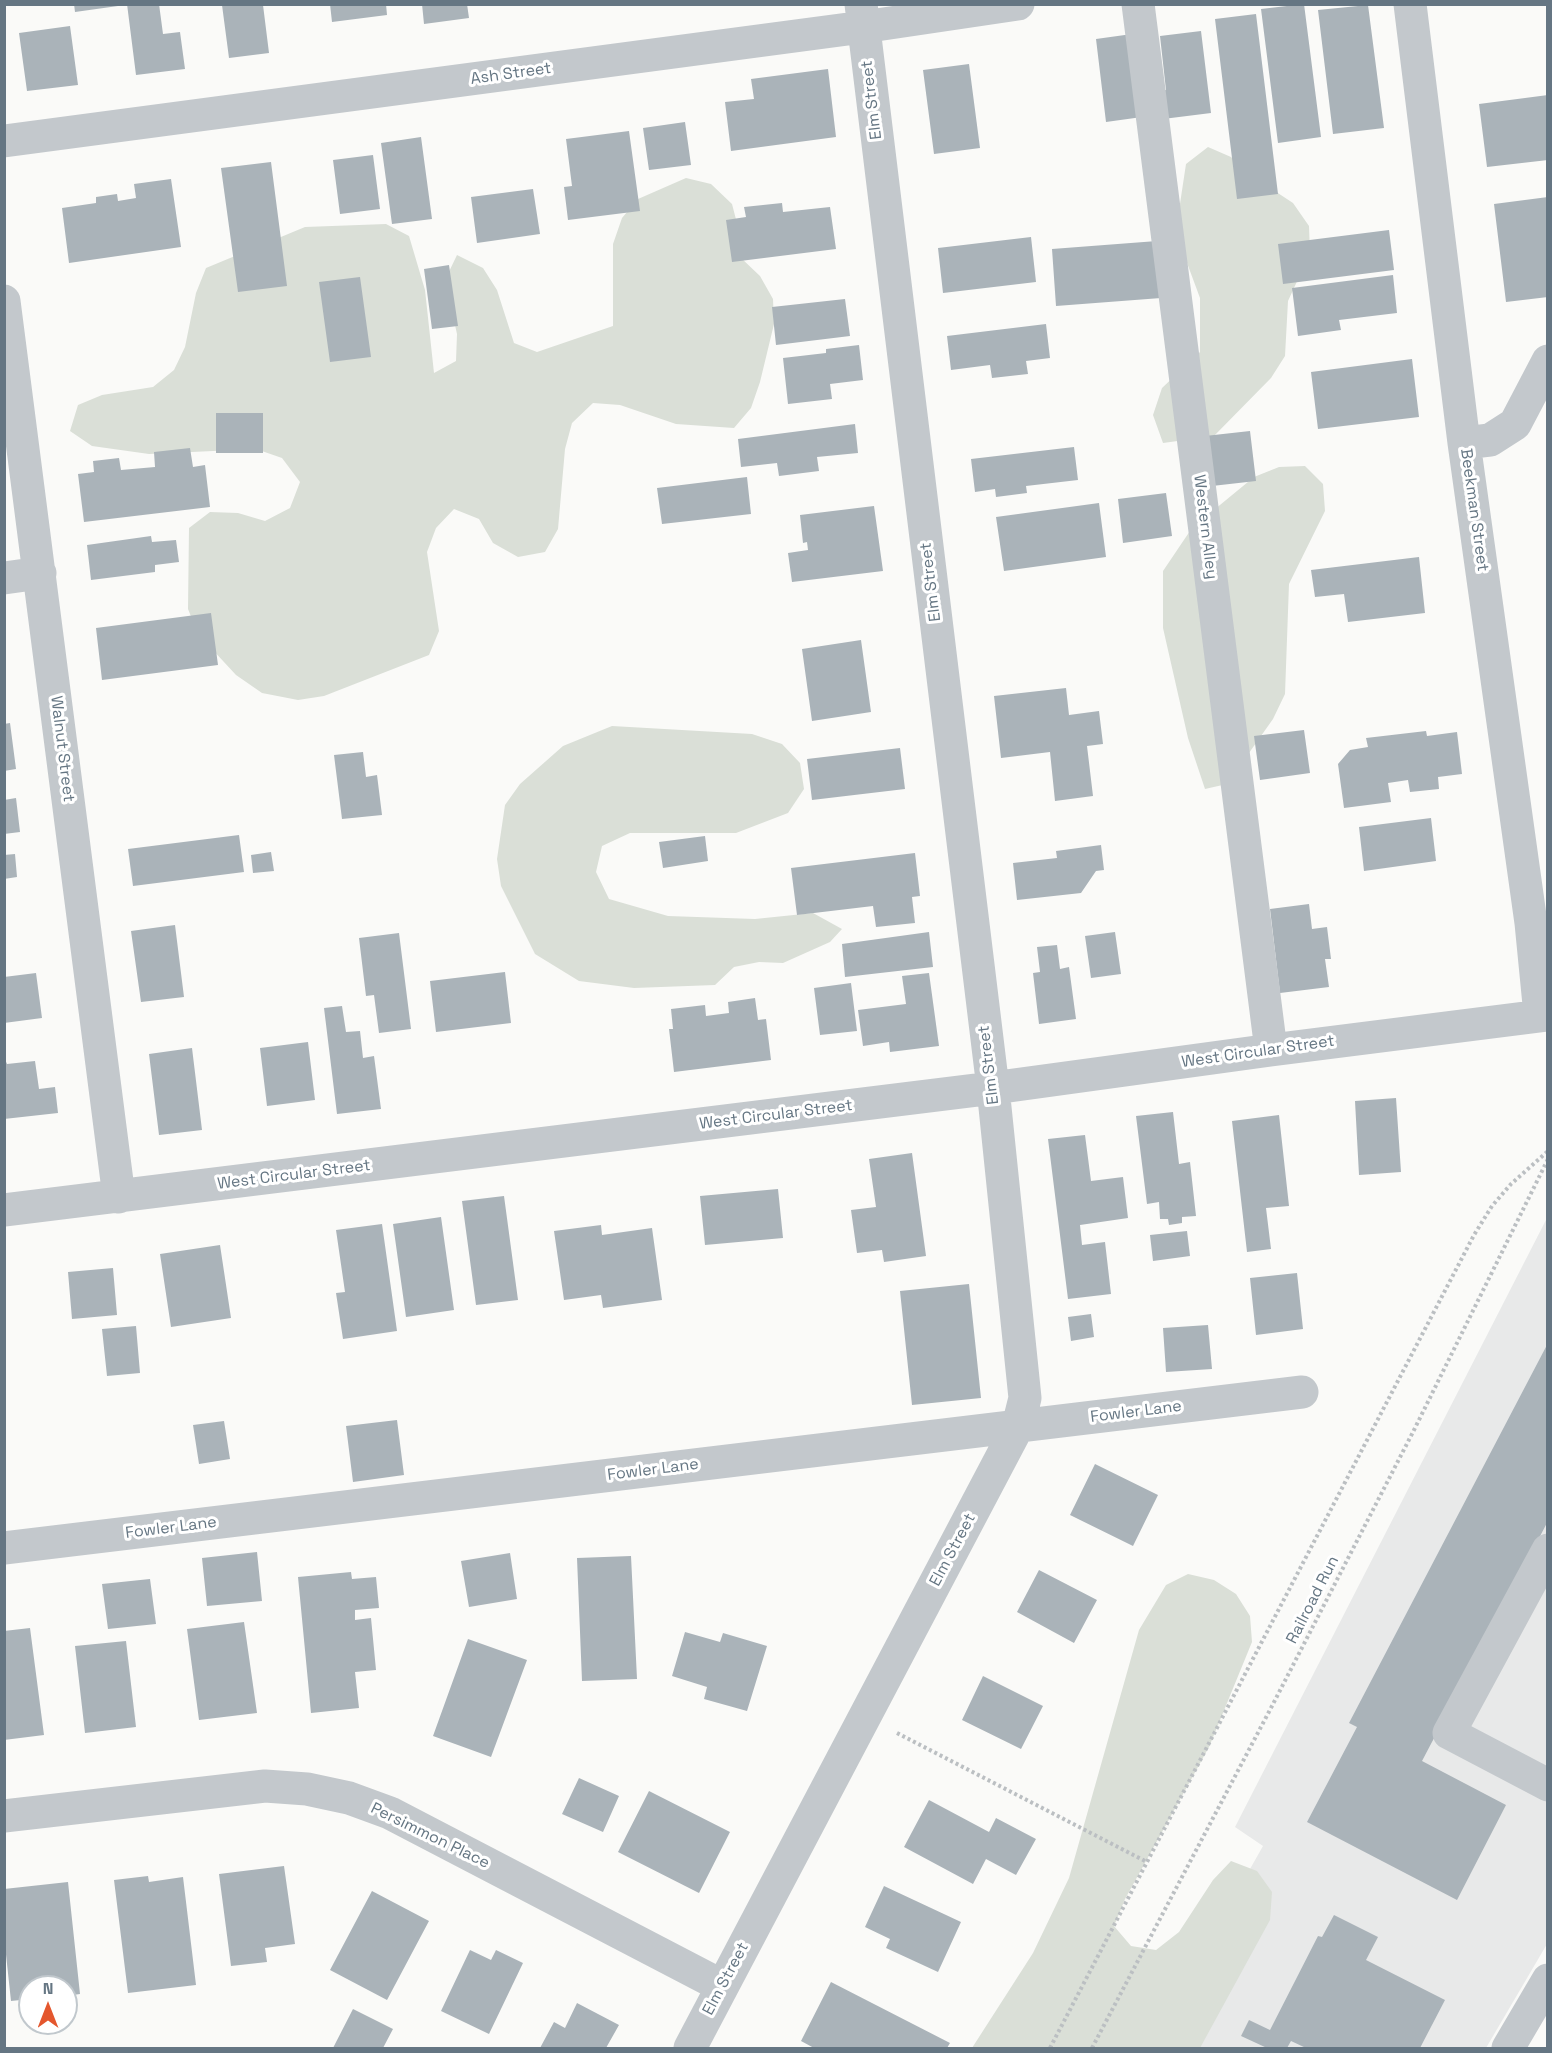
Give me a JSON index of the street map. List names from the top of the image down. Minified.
{"streets":{"street":["Ash Street","Elm Street","Beekman Street","Western Alley","Walnut Street","West Circular Street","Fowler Lane","Persimmon Place"],"path":["Railroad Run"]},"crossings":[["Ash Street","Elm Street"],["Elm Street","West Circular Street"],["Elm Street","Fowler Lane"],["Elm Street","Persimmon Place"],["Beekman Street","West Circular Street"],["Western Alley","West Circular Street"],["Walnut Street","West Circular Street"]],"north":"top"}
